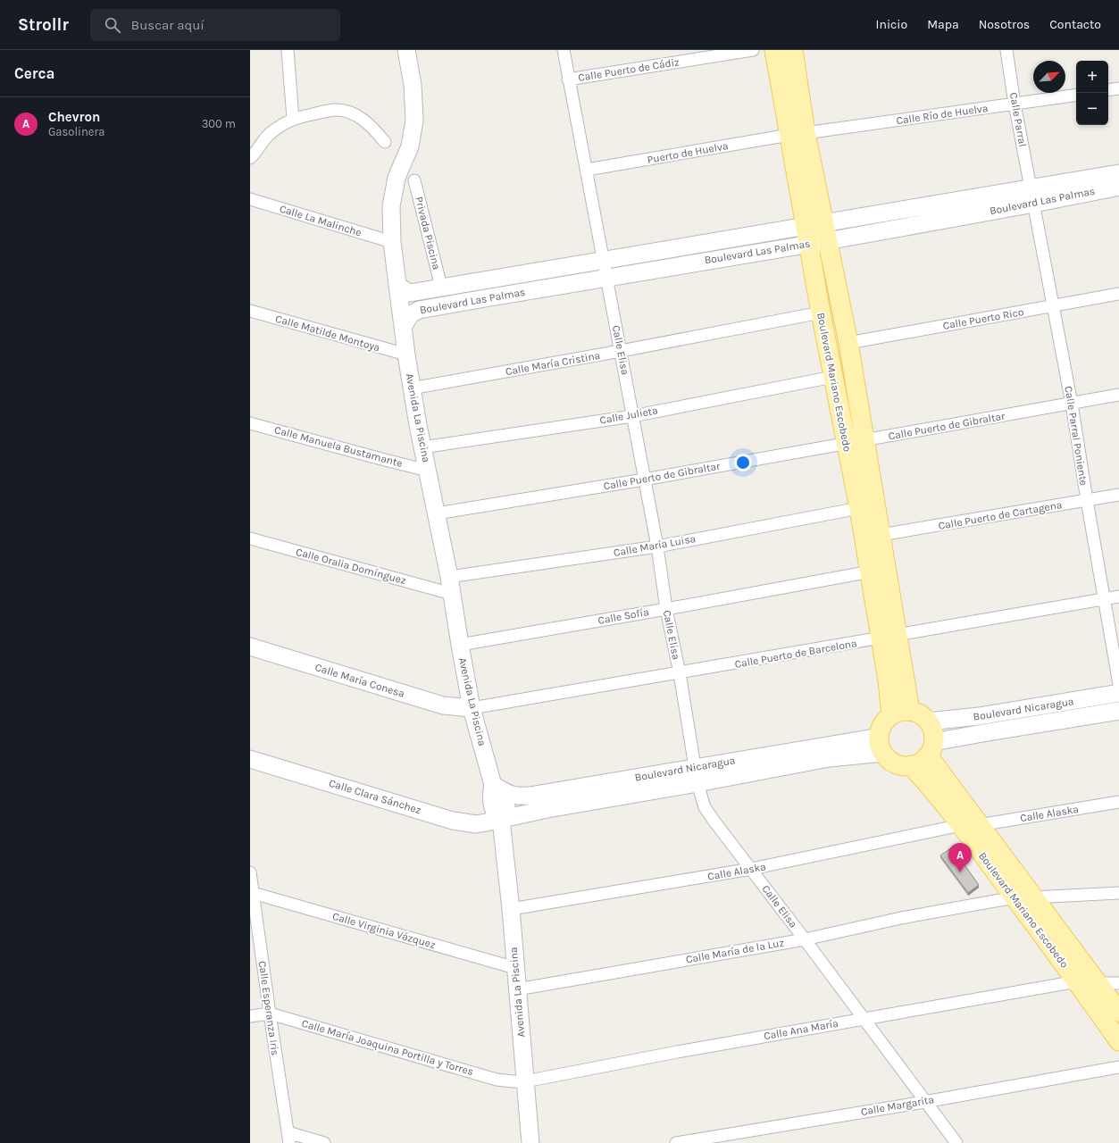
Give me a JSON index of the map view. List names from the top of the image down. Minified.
{"streets":{"main road":["Boulevard Mariano Escobedo"],"street":["Calle Puerto de Cádiz","Calle Río de Huelva","Calle Parral","Puerto de Huelva","Boulevard Las Palmas","Calle La Malinche","Privada Piscina","Calle Puerto Rico","Calle Matilde Montoya","Calle Elisa","Calle María Cristina","Calle Julieta","Avenida La Piscina","Calle Puerto de Gibraltar","Calle Parral Poniente","Calle Manuela Bustamante","Calle Puerto de Cartagena","Calle María Luisa","Calle Oralia Domínguez","Calle Sofía","Calle Puerto de Barcelona","Calle María Conesa","Boulevard Nicaragua","Calle Clara Sánchez","Calle Alaska","Calle Virginia Vázquez","Calle María de la Luz","Calle Esperanza Iris","Calle Ana María","Calle María Joaquina Portilla y Torres","Calle Margarita"]},"crossings":[["Calle Puerto de Cádiz","Calle Elisa"],["Calle Río de Huelva","Calle Parral"],["Calle Río de Huelva","Puerto de Huelva"],["Calle Río de Huelva","Boulevard Mariano Escobedo"],["Calle Parral","Boulevard Las Palmas"],["Calle Parral","Calle Parral Poniente"],["Puerto de Huelva","Calle Elisa"],["Puerto de Huelva","Boulevard Mariano Escobedo"],["Boulevard Las Palmas","Privada Piscina"],["Boulevard Las Palmas","Calle Elisa"],["Boulevard Las Palmas","Boulevard Mariano Escobedo"],["Boulevard Las Palmas","Avenida La Piscina"],["Boulevard Las Palmas","Calle Parral Poniente"],["Calle La Malinche","Avenida La Piscina"],["Calle Puerto Rico","Boulevard Mariano Escobedo"],["Calle Puerto Rico","Calle Parral Poniente"],["Calle Matilde Montoya","Avenida La Piscina"],["Calle Elisa","Calle María Cristina"],["Calle Elisa","Calle Julieta"],["Calle Elisa","Calle Puerto de Gibraltar"],["Calle Elisa","Calle María Luisa"],["Calle Elisa","Calle Sofía"],["Calle Elisa","Calle Puerto de Barcelona"],["Calle Elisa","Boulevard Nicaragua"],["Calle Elisa","Calle Alaska"],["Calle Elisa","Calle María de la Luz"],["Calle Elisa","Calle Ana María"],["Calle Elisa","Calle Margarita"],["Calle María Cristina","Boulevard Mariano Escobedo"],["Calle María Cristina","Avenida La Piscina"],["Boulevard Mariano Escobedo","Calle Julieta"],["Boulevard Mariano Escobedo","Calle Puerto de Gibraltar"],["Boulevard Mariano Escobedo","Calle Puerto de Cartagena"],["Boulevard Mariano Escobedo","Calle María Luisa"],["Boulevard Mariano Escobedo","Calle Sofía"],["Boulevard Mariano Escobedo","Calle Puerto de Barcelona"],["Boulevard Mariano Escobedo","Boulevard Nicaragua"],["Boulevard Mariano Escobedo","Calle Alaska"],["Boulevard Mariano Escobedo","Calle María de la Luz"],["Boulevard Mariano Escobedo","Calle Ana María"],["Calle Julieta","Avenida La Piscina"],["Avenida La Piscina","Calle Puerto de Gibraltar"],["Avenida La Piscina","Calle Manuela Bustamante"],["Avenida La Piscina","Calle María Luisa"],["Avenida La Piscina","Calle Oralia Domínguez"],["Avenida La Piscina","Calle Sofía"],["Avenida La Piscina","Calle Puerto de Barcelona"],["Avenida La Piscina","Calle María Conesa"],["Avenida La Piscina","Boulevard Nicaragua"],["Avenida La Piscina","Calle Clara Sánchez"],["Avenida La Piscina","Calle Alaska"],["Avenida La Piscina","Calle Virginia Vázquez"],["Avenida La Piscina","Calle María de la Luz"],["Avenida La Piscina","Calle Ana María"],["Avenida La Piscina","Calle María Joaquina Portilla y Torres"],["Calle Puerto de Gibraltar","Calle Parral Poniente"],["Calle Parral Poniente","Calle Puerto de Cartagena"],["Calle Parral Poniente","Calle Puerto de Barcelona"],["Calle María Luisa","Calle Oralia Domínguez"],["Calle Puerto de Barcelona","Calle María Conesa"],["Boulevard Nicaragua","Calle Clara Sánchez"],["Calle Virginia Vázquez","Calle Esperanza Iris"],["Calle Esperanza Iris","Calle María Joaquina Portilla y Torres"],["Calle Ana María","Calle María Joaquina Portilla y Torres"]],"north":"top right","page":{"header":"Strollr","search":"Buscar aquí","nav":["Inicio","Mapa","Nosotros","Contacto"],"heading":"Cerca","map_buttons":["+","−"],"list":[{"mark":"A","name":"Chevron","note":"Gasolinera","value":"300 m"}],"pins":"A"}}
